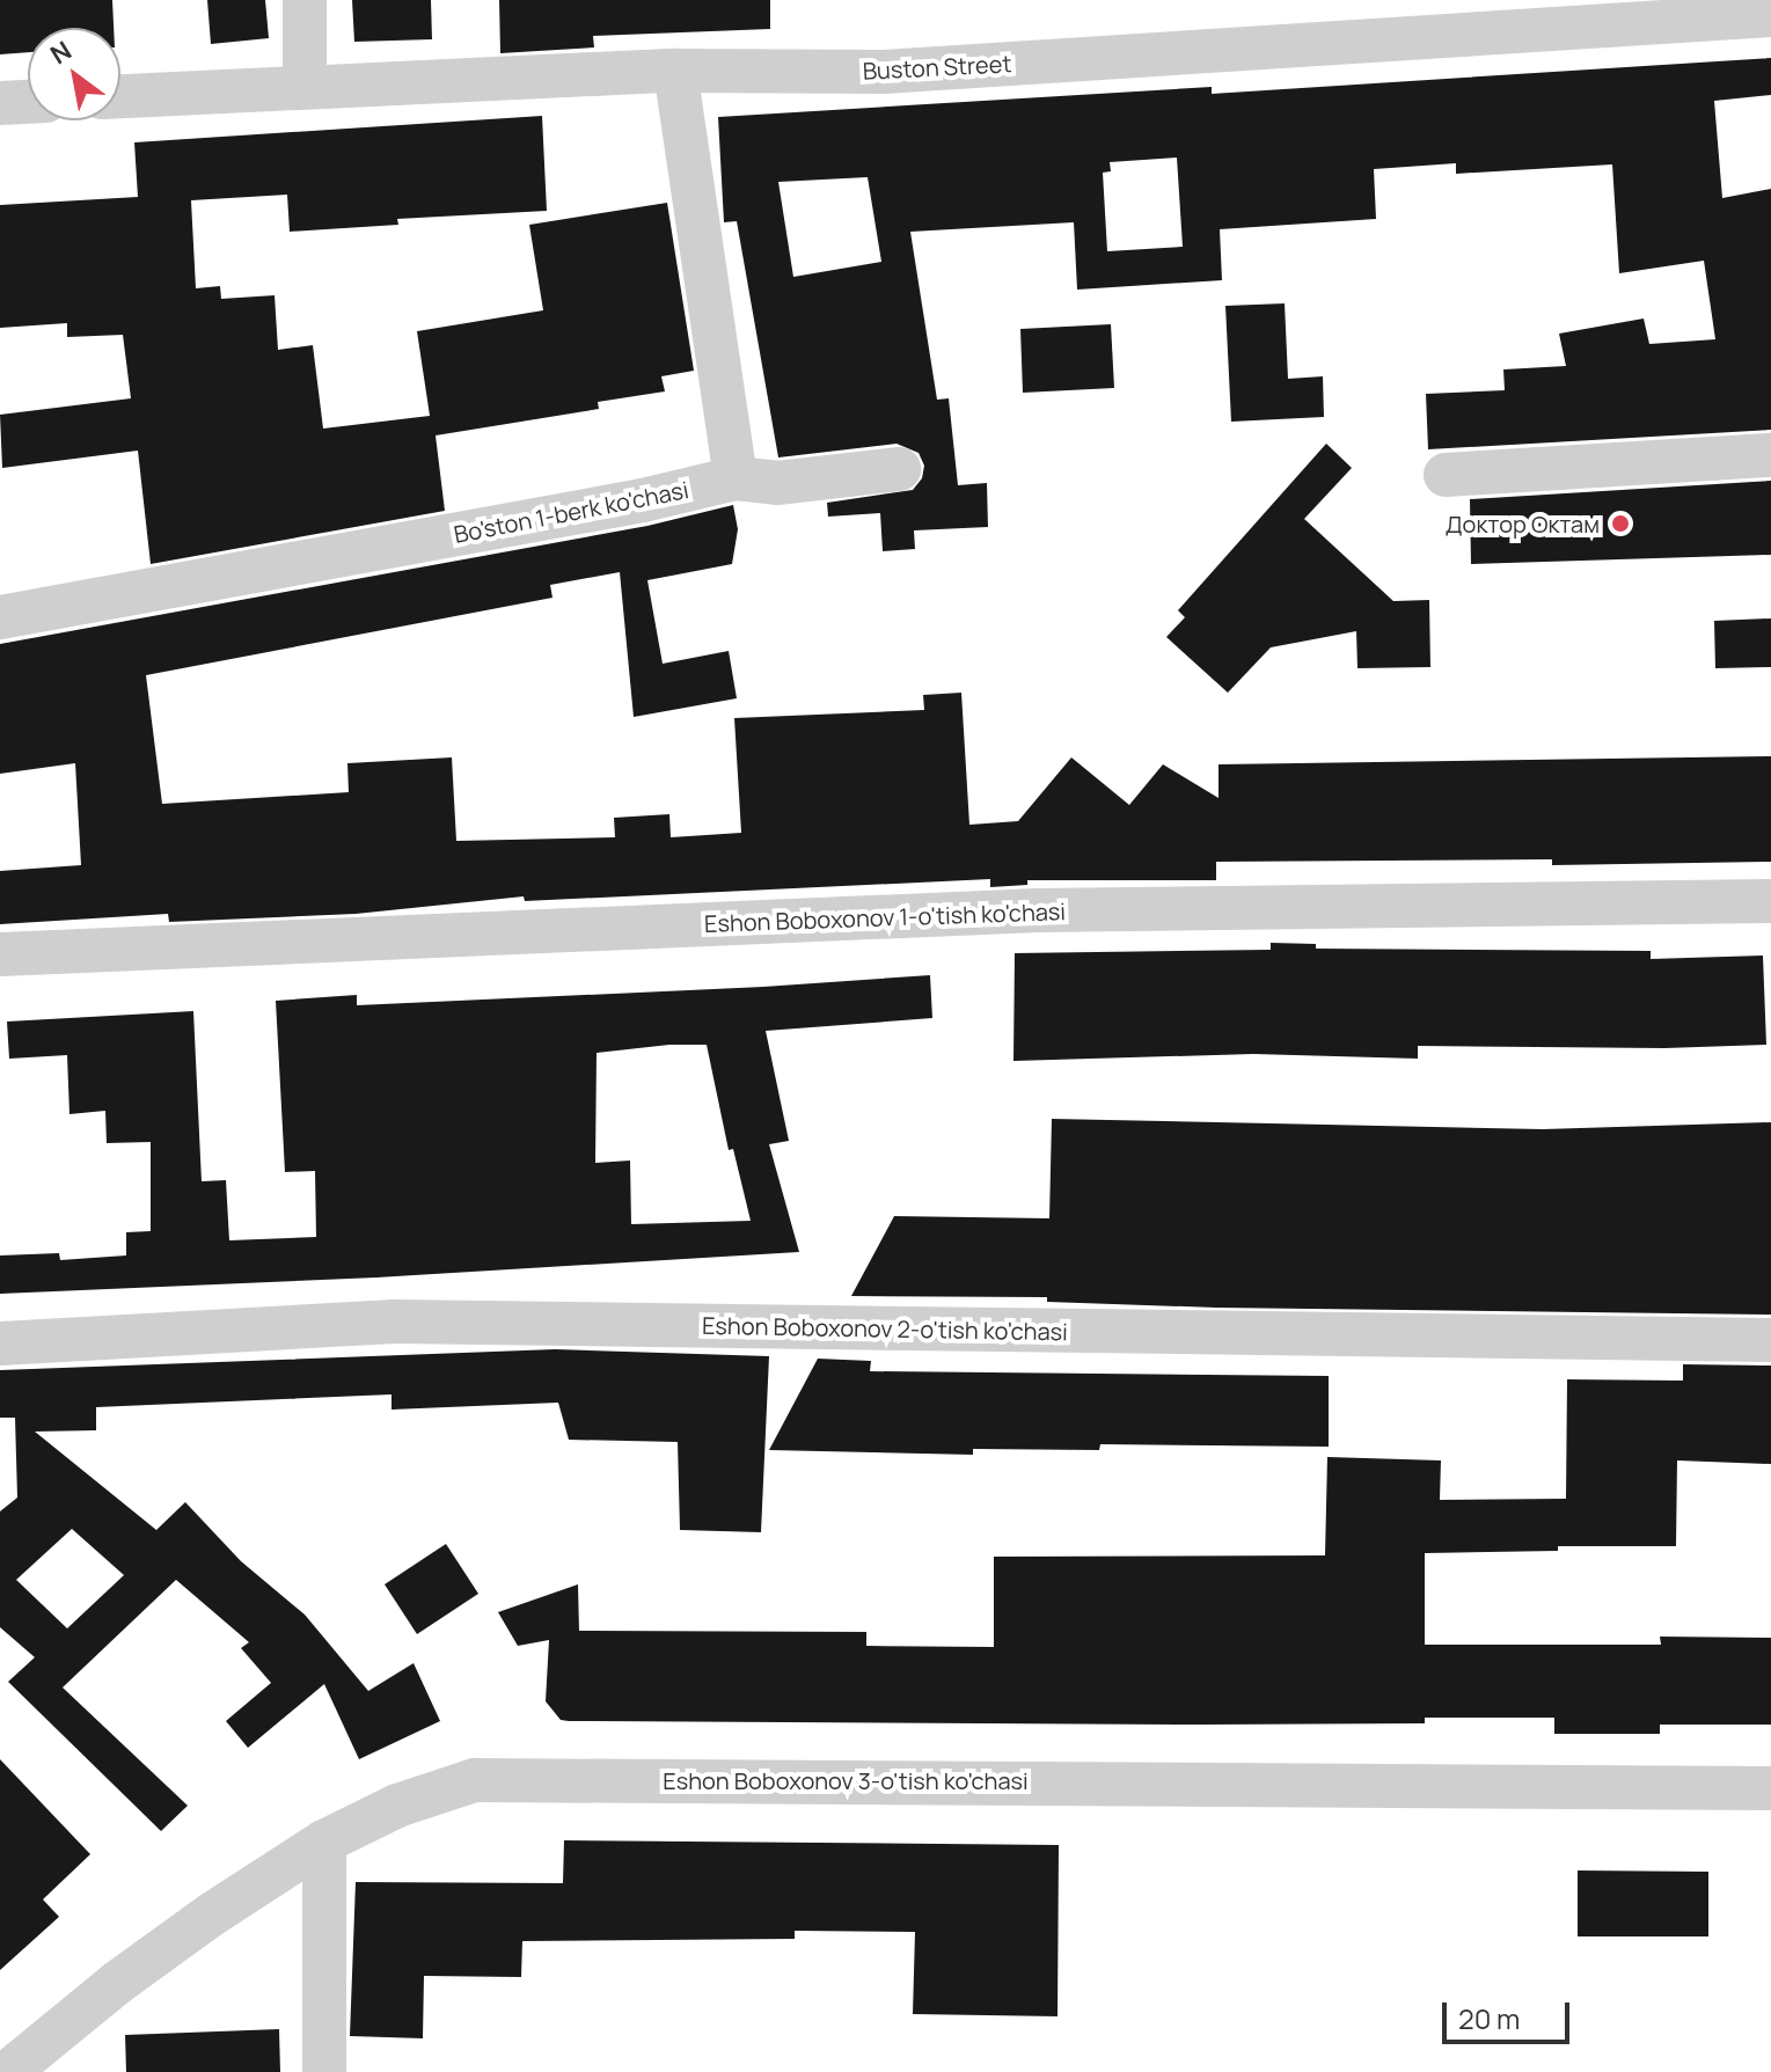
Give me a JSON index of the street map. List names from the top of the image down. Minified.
{"streets":{"street":["Buston Street","Bo'ston 1-berk ko'chasi","Eshon Boboxonov 1-o'tish ko'chasi","Eshon Boboxonov 2-o'tish ko'chasi","Eshon Boboxonov 3-o'tish ko'chasi"]},"places":["Доктор Октам"],"scale_bar":"20 m","north":"top left"}
